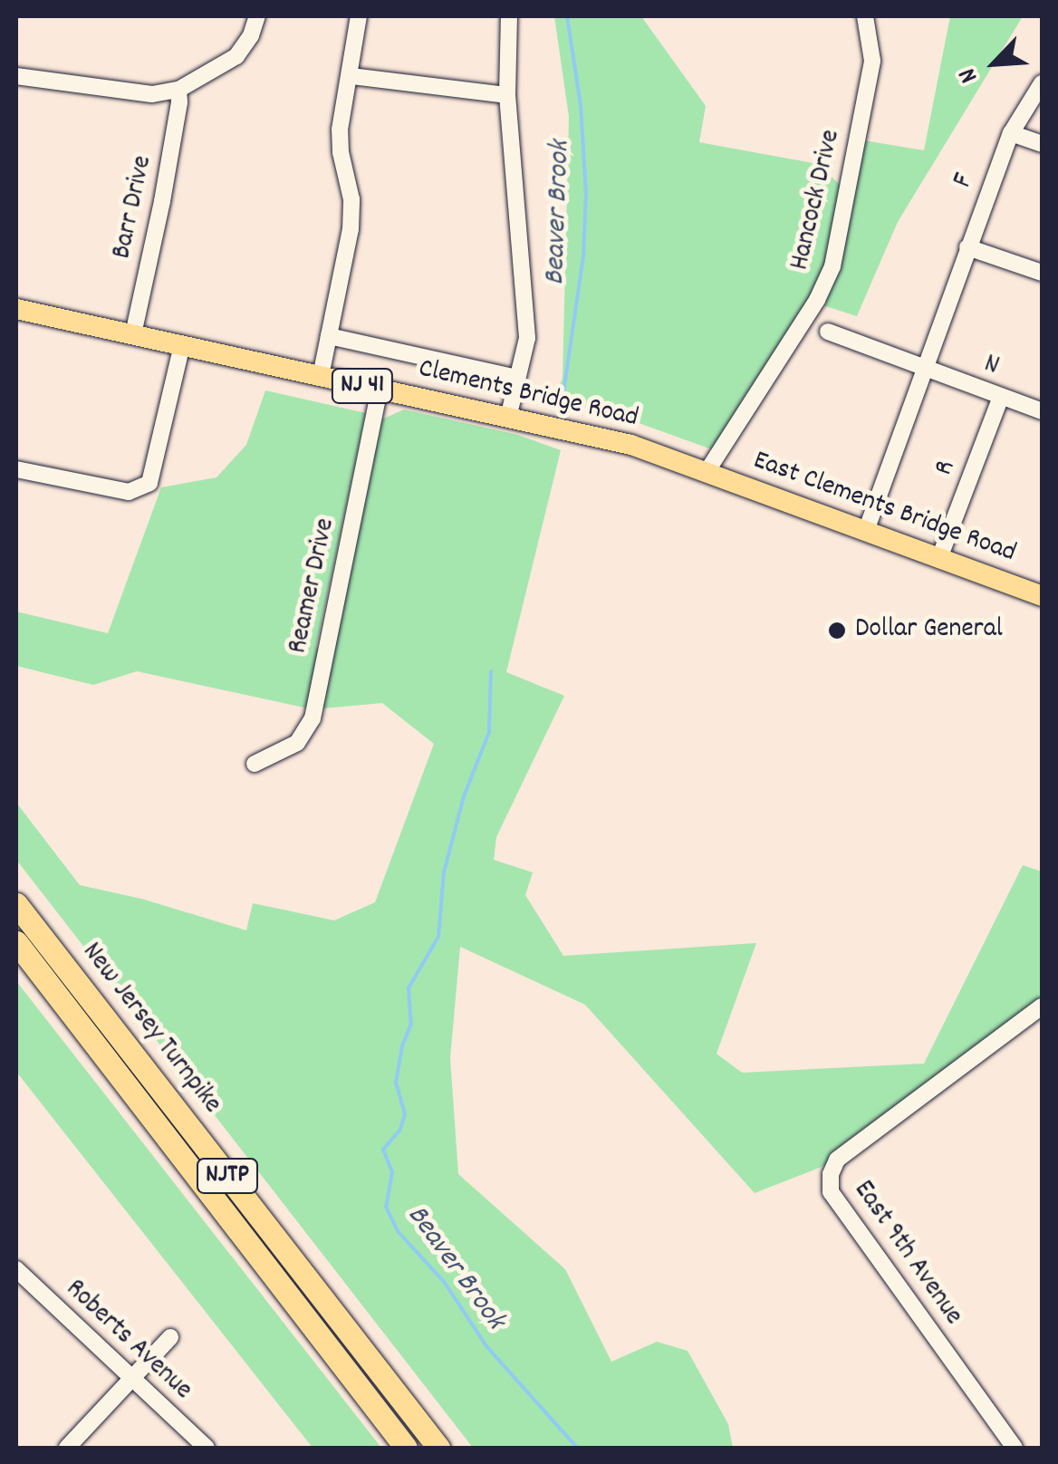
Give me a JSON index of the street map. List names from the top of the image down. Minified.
{"streets":{"highway":["New Jersey Turnpike","NJTP"],"main road":["NJ 41","Clements Bridge Road","East Clements Bridge Road"],"street":["F","Hancock Drive","Barr Drive","N","R","Reamer Drive","East 9th Avenue","Roberts Avenue"]},"crossings":[["F","R"],["Hancock Drive","Clements Bridge Road"],["Hancock Drive","East Clements Bridge Road"],["Barr Drive","Clements Bridge Road"],["N","R"],["Clements Bridge Road","East Clements Bridge Road"],["Clements Bridge Road","Reamer Drive"],["R","East Clements Bridge Road"]],"water":["Beaver Brook"],"places":["Dollar General"],"north":"bottom left"}
